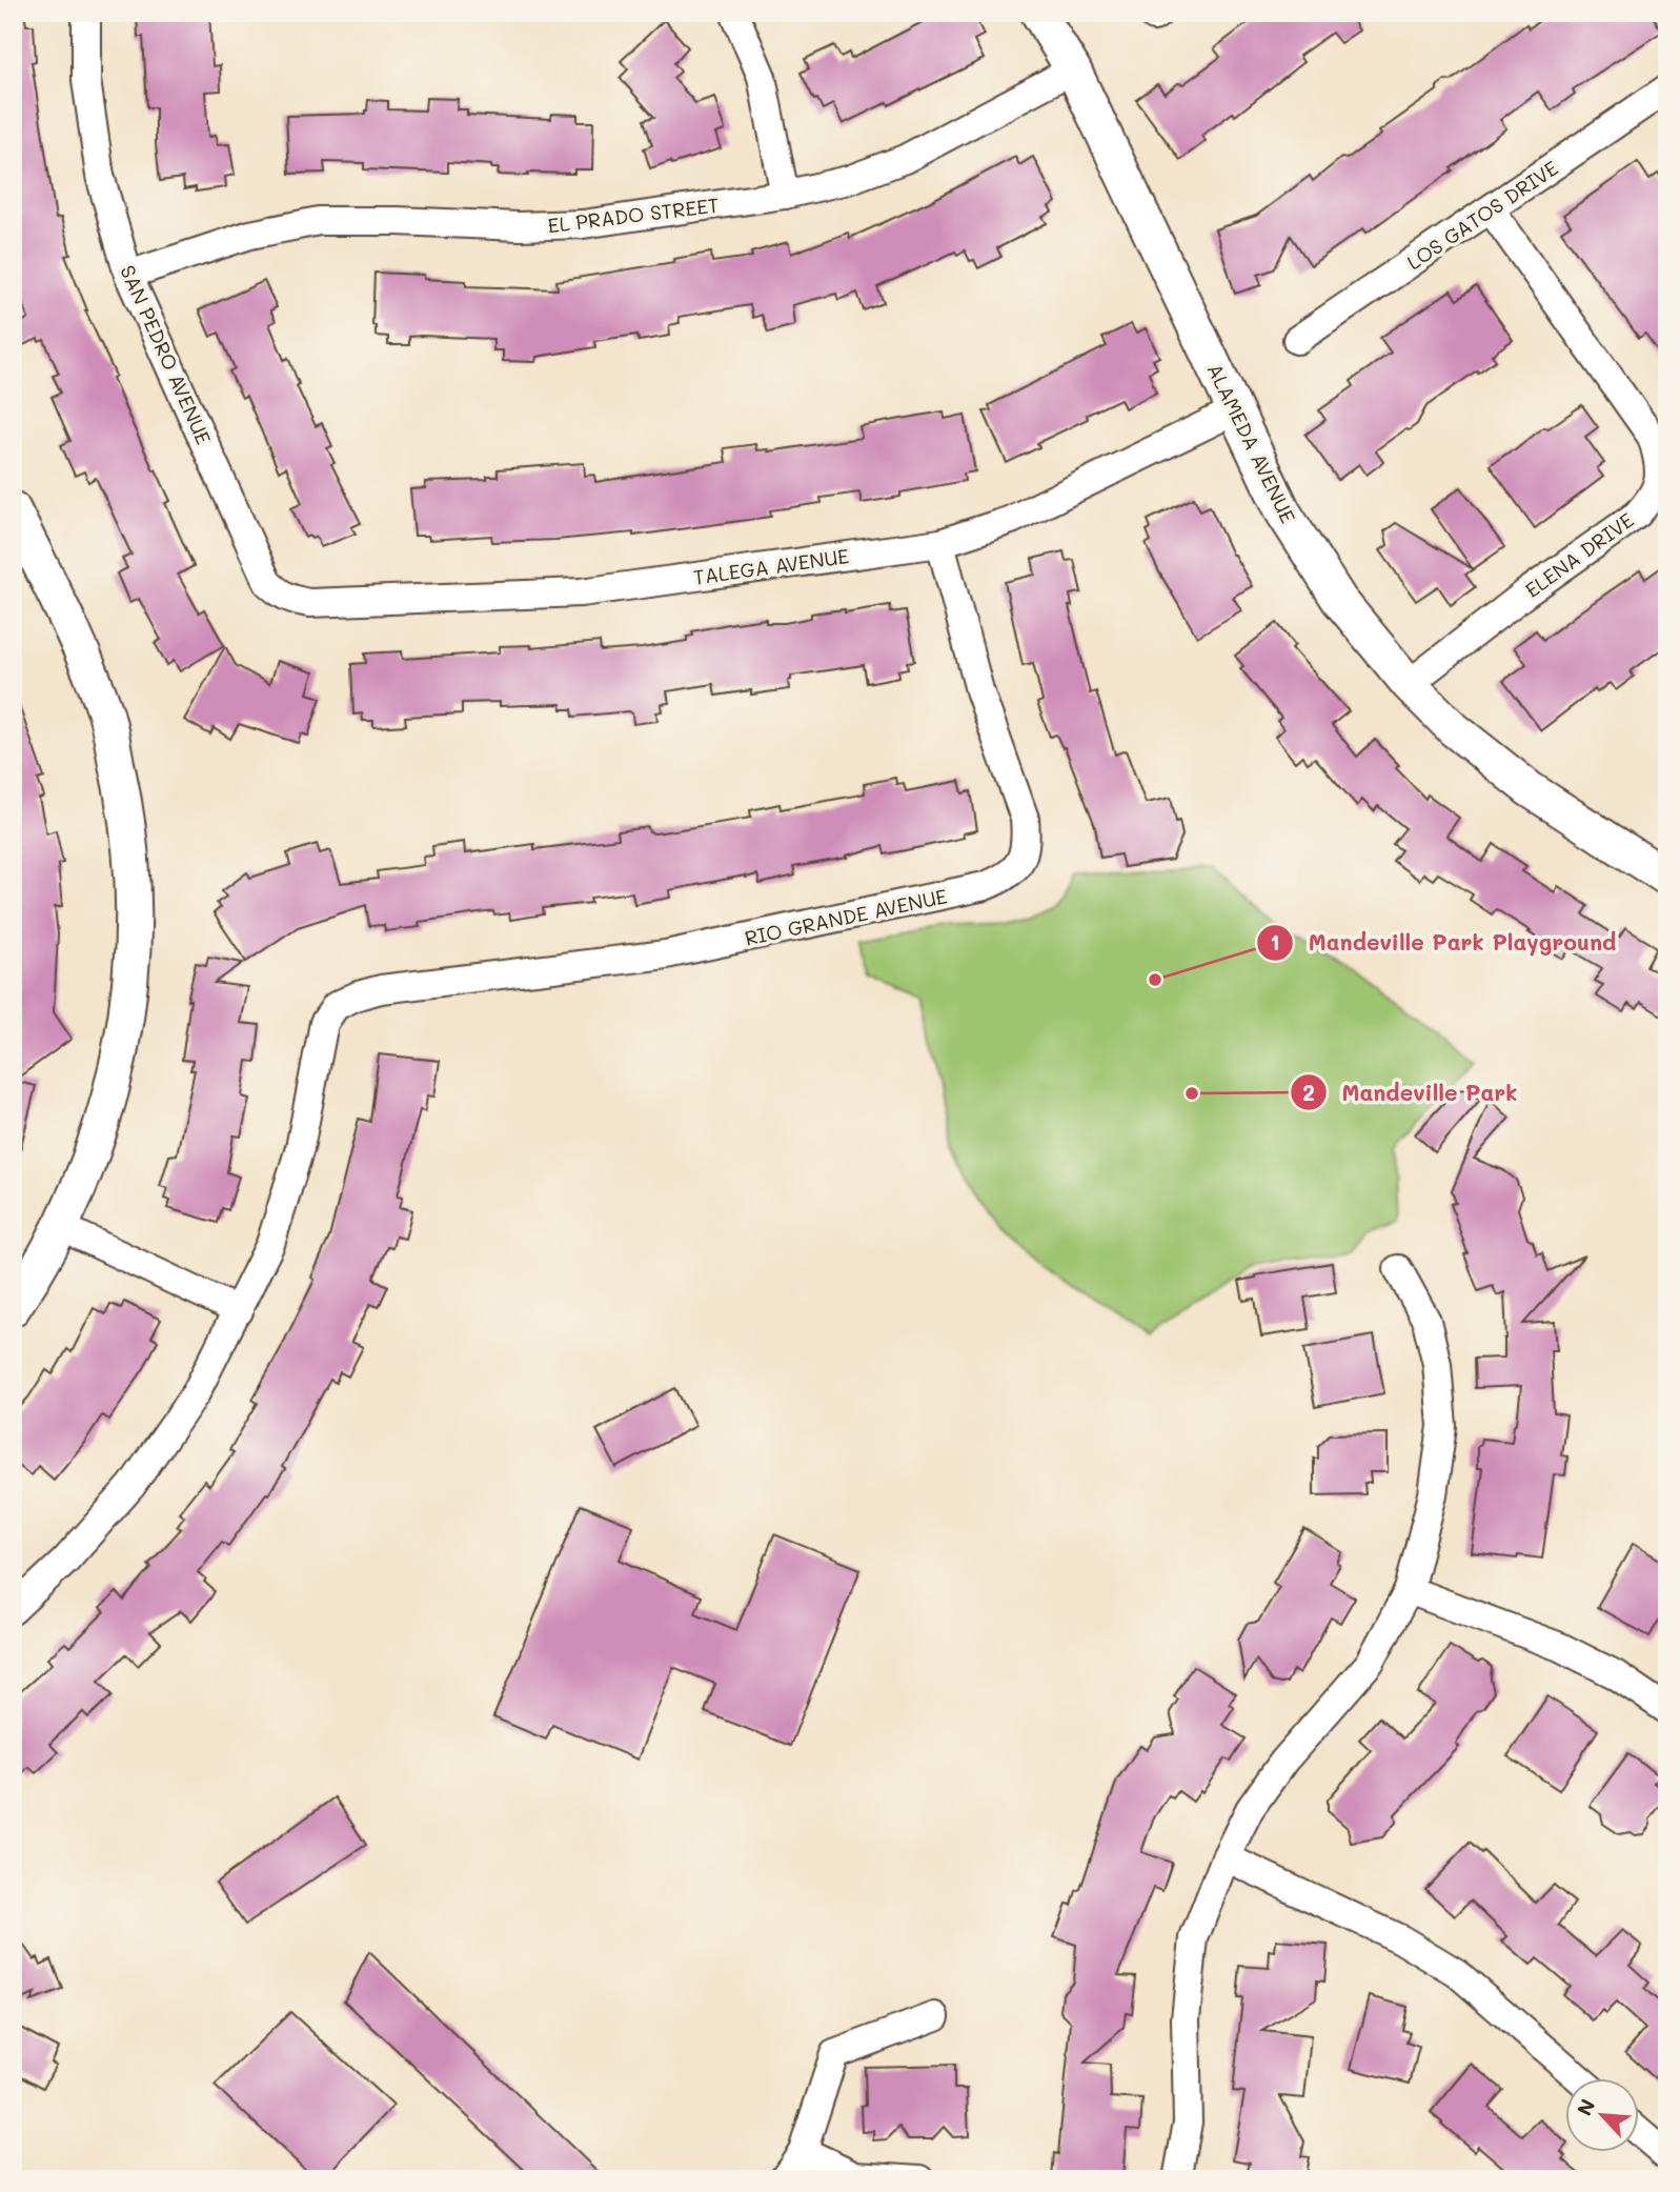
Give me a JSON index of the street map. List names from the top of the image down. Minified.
{"streets":{"street":["EL PRADO STREET","LOS GATOS DRIVE","SAN PEDRO AVENUE","ALAMEDA AVENUE","ELENA DRIVE","TALEGA AVENUE","RIO GRANDE AVENUE"]},"crossings":[["EL PRADO STREET","SAN PEDRO AVENUE"],["EL PRADO STREET","ALAMEDA AVENUE"],["LOS GATOS DRIVE","ELENA DRIVE"],["SAN PEDRO AVENUE","TALEGA AVENUE"],["ALAMEDA AVENUE","ELENA DRIVE"],["ALAMEDA AVENUE","TALEGA AVENUE"],["TALEGA AVENUE","RIO GRANDE AVENUE"]],"places":["Mandeville Park Playground","Mandeville Park"],"north":"top left"}
